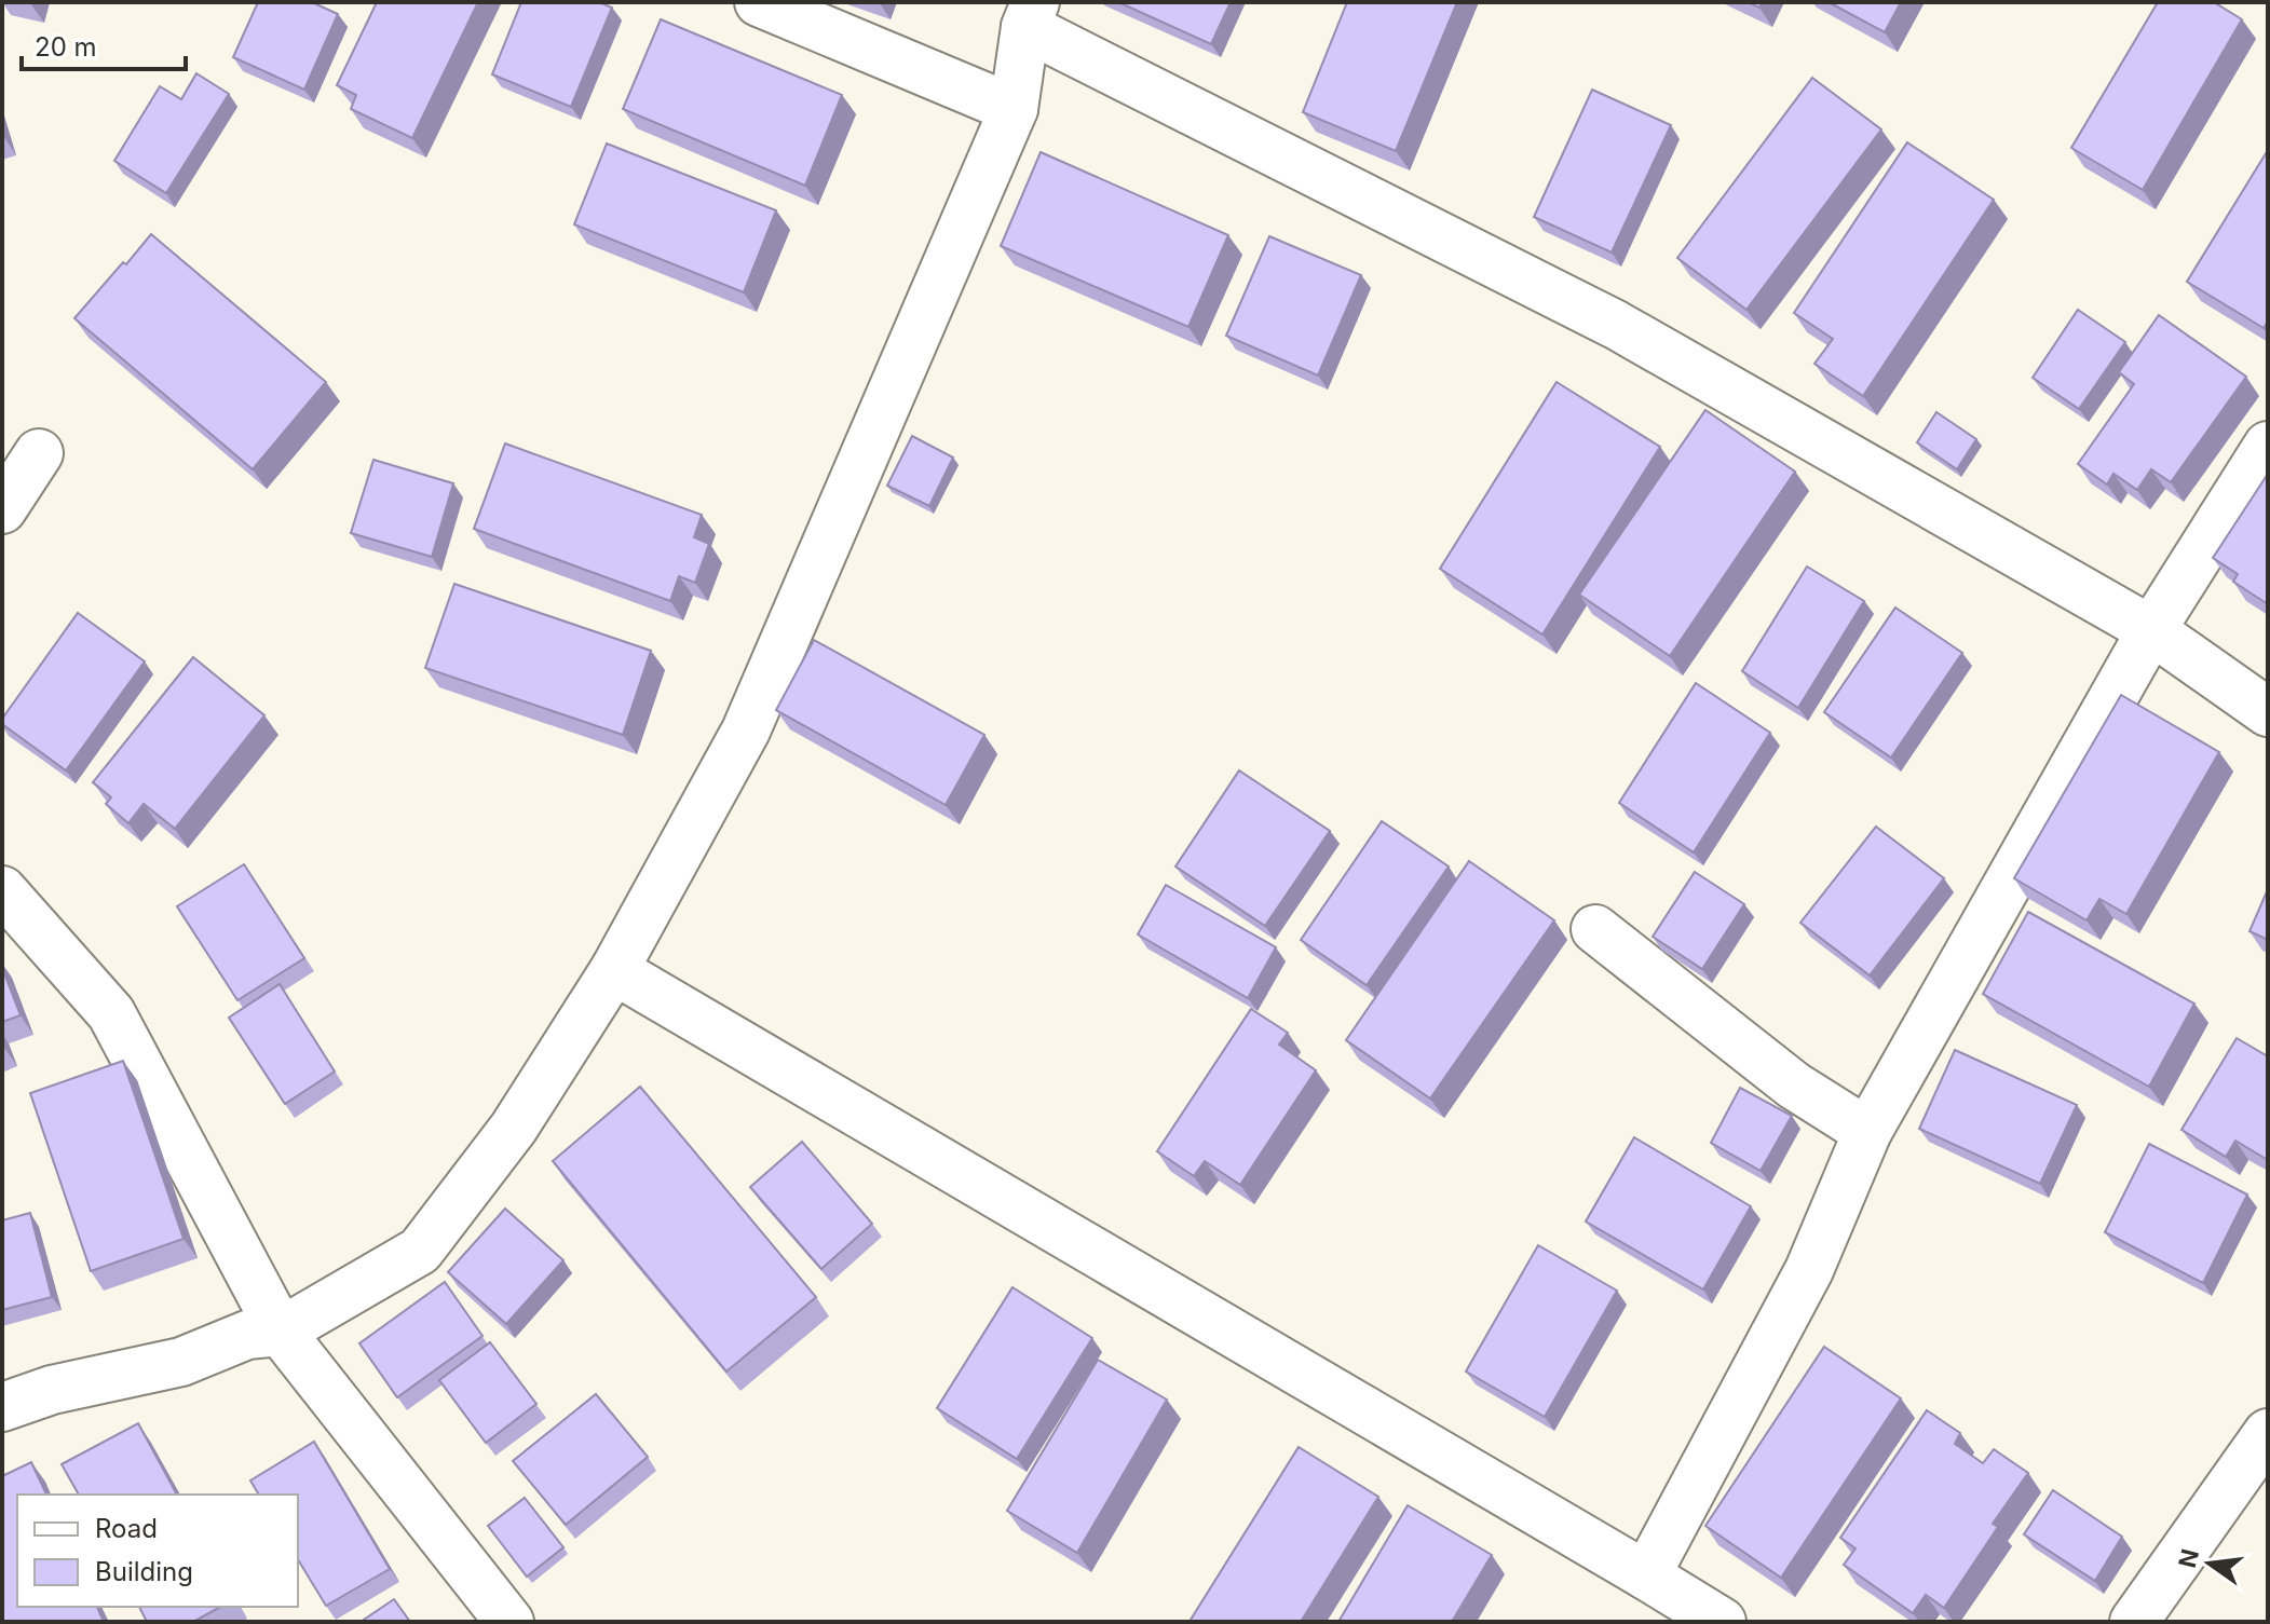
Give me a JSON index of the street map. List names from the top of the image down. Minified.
{"legend":["Road","Building"],"scale_bar":"20 m","north":"left"}
